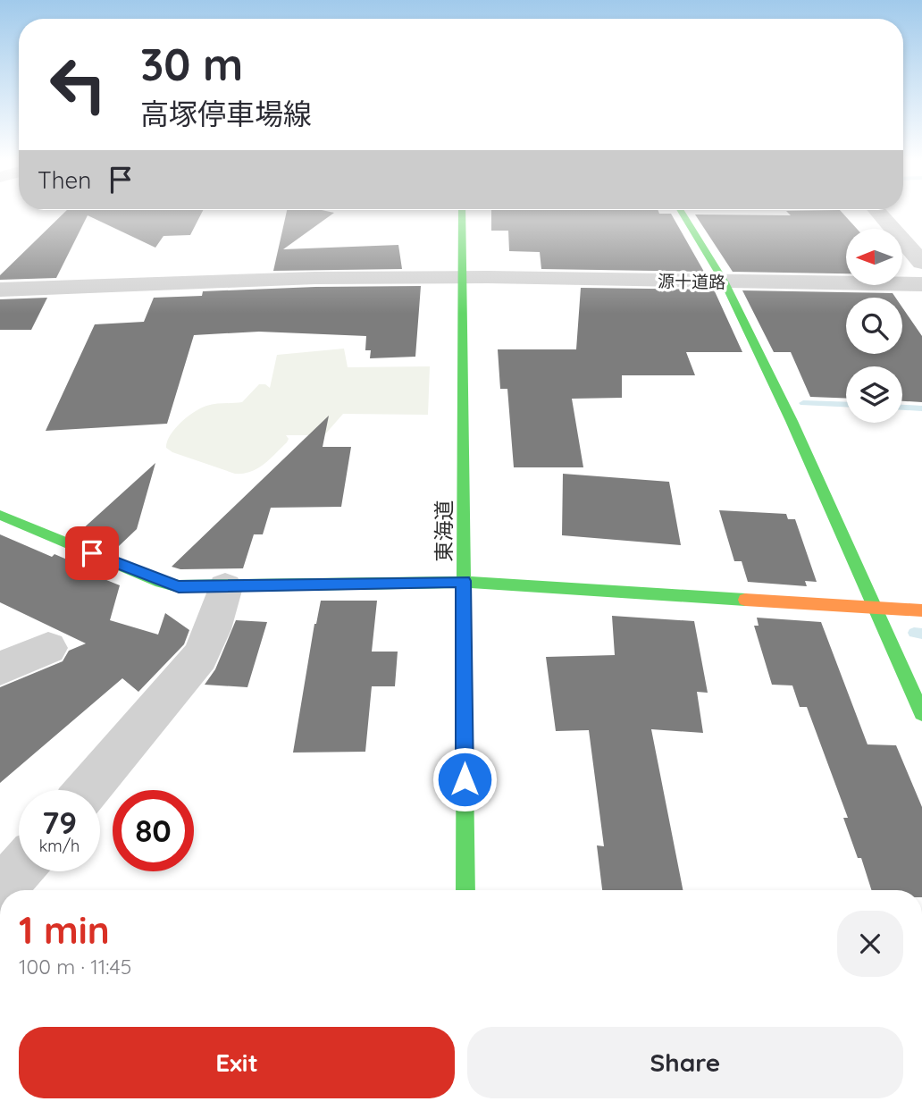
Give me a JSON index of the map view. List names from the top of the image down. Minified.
{"streets":{"main road":["東海道"],"street":["源十道路"]},"crossings":[["源十道路","東海道"]],"north":"left","page":{"turn":["30 m","高塚停車場線"],"then":"Then","speed":"79 km/h","limit":"80","heading":["1 min","100 m · 11:45"],"buttons":["Exit","Share"]}}
